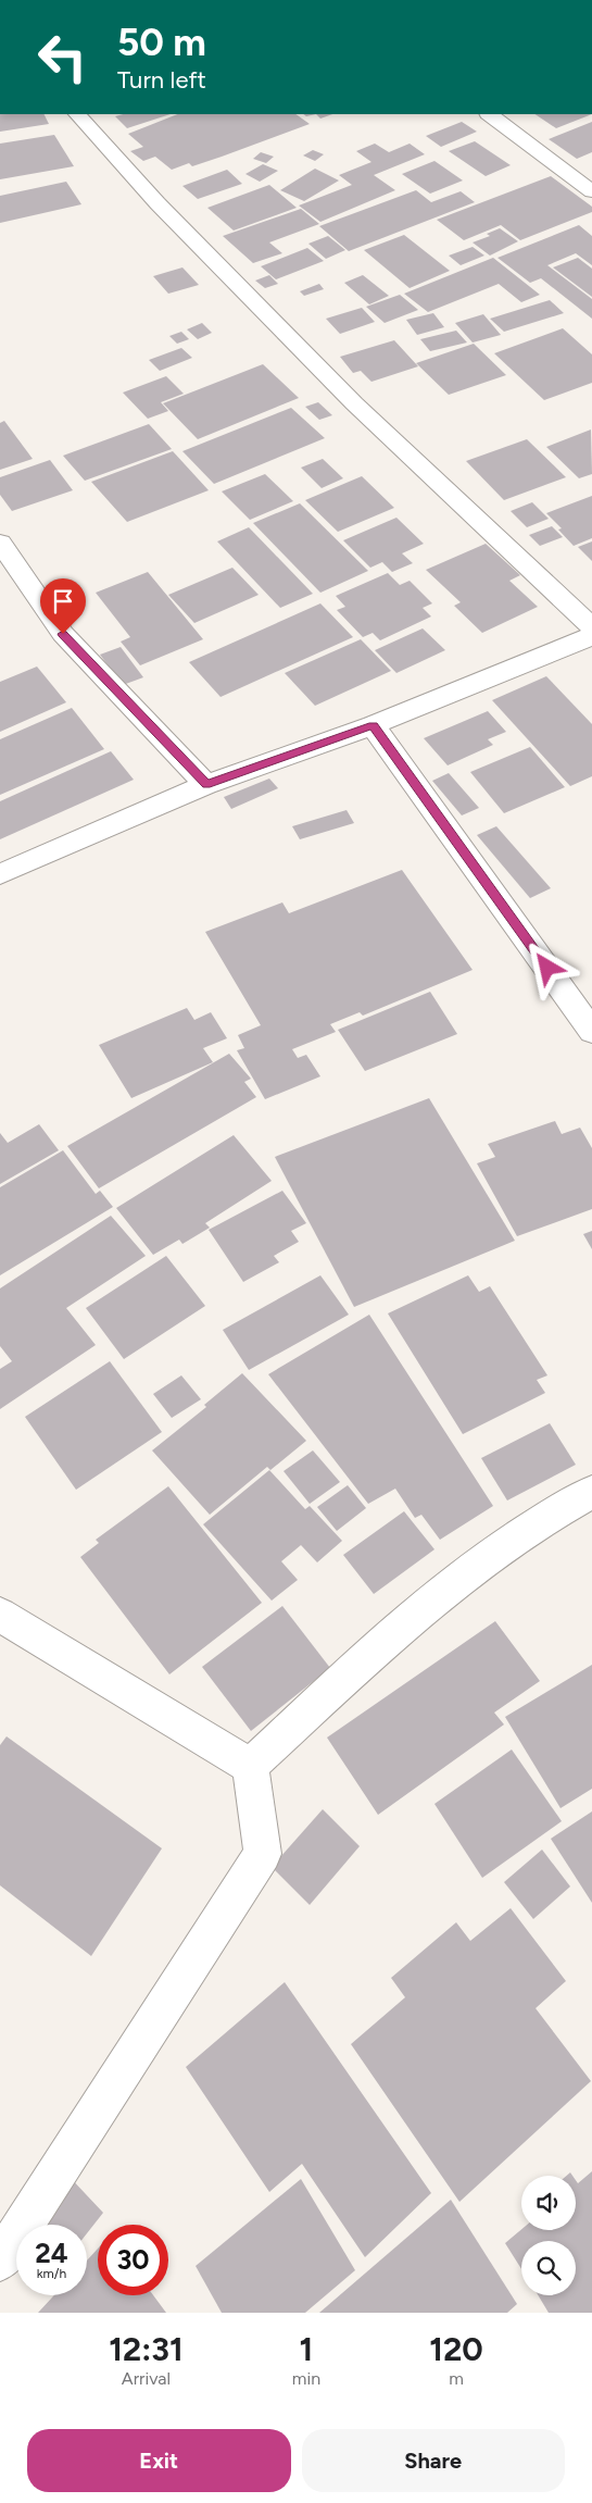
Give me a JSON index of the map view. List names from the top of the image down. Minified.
{"page":{"turn":["50 m","Turn left"],"speed":"24 km/h","limit":"30","eta":["12:31","Arrival","1","min","120","m"],"buttons":["Exit","Share"]}}
